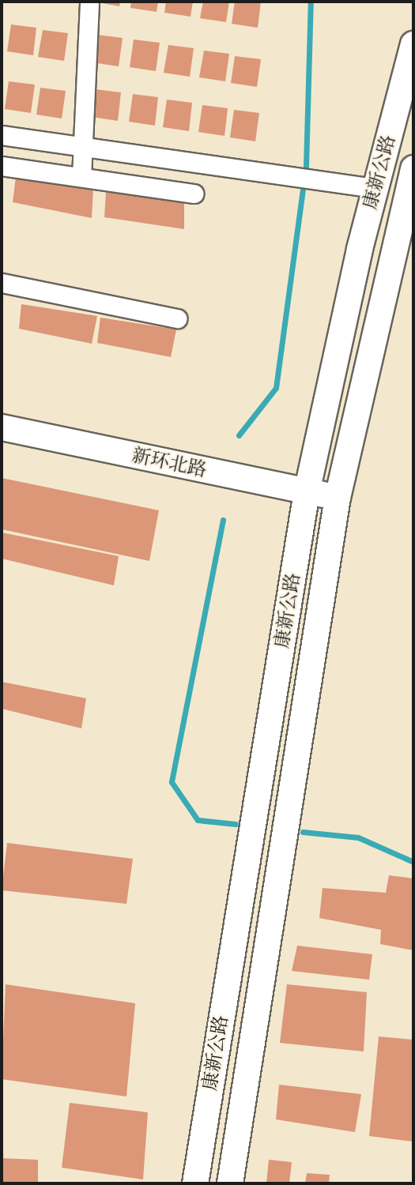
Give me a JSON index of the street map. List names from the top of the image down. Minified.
{"streets":{"main road":["康新公路","新环北路"]},"crossings":[["康新公路","新环北路"]]}
